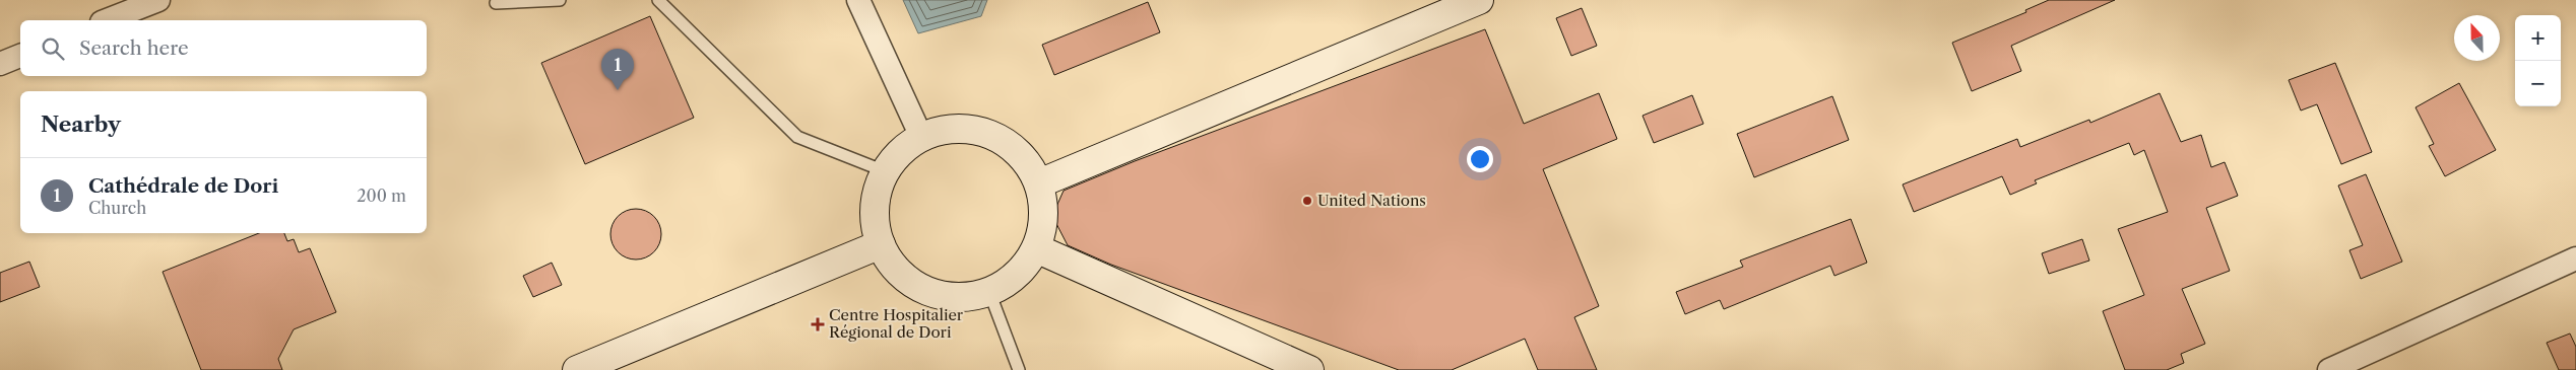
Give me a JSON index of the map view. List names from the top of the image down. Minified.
{"places":{"other":["United Nations"],"health":["Centre Hospitalier Régional de Dori"]},"north":"top","page":{"map_buttons":["+","−"],"search":"Search here","pins":"1","heading":"Nearby","list":[{"mark":"1","name":"Cathédrale de Dori","note":"Church","value":"200 m"}]}}
